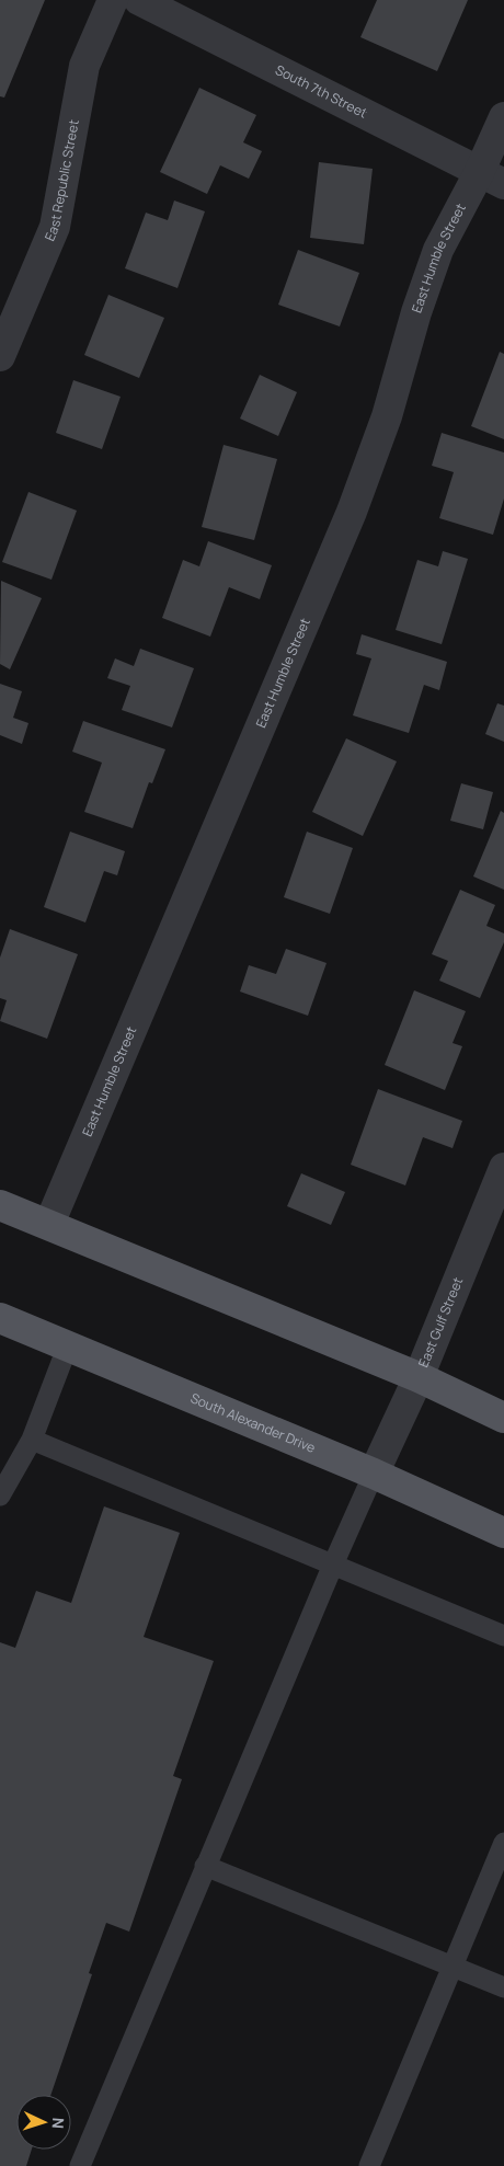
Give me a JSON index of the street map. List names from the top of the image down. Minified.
{"streets":{"main road":["South Alexander Drive"],"street":["South 7th Street","East Republic Street","East Humble Street","East Gulf Street"]},"crossings":[["South 7th Street","East Humble Street"],["East Gulf Street","South Alexander Drive"]],"north":"right"}
